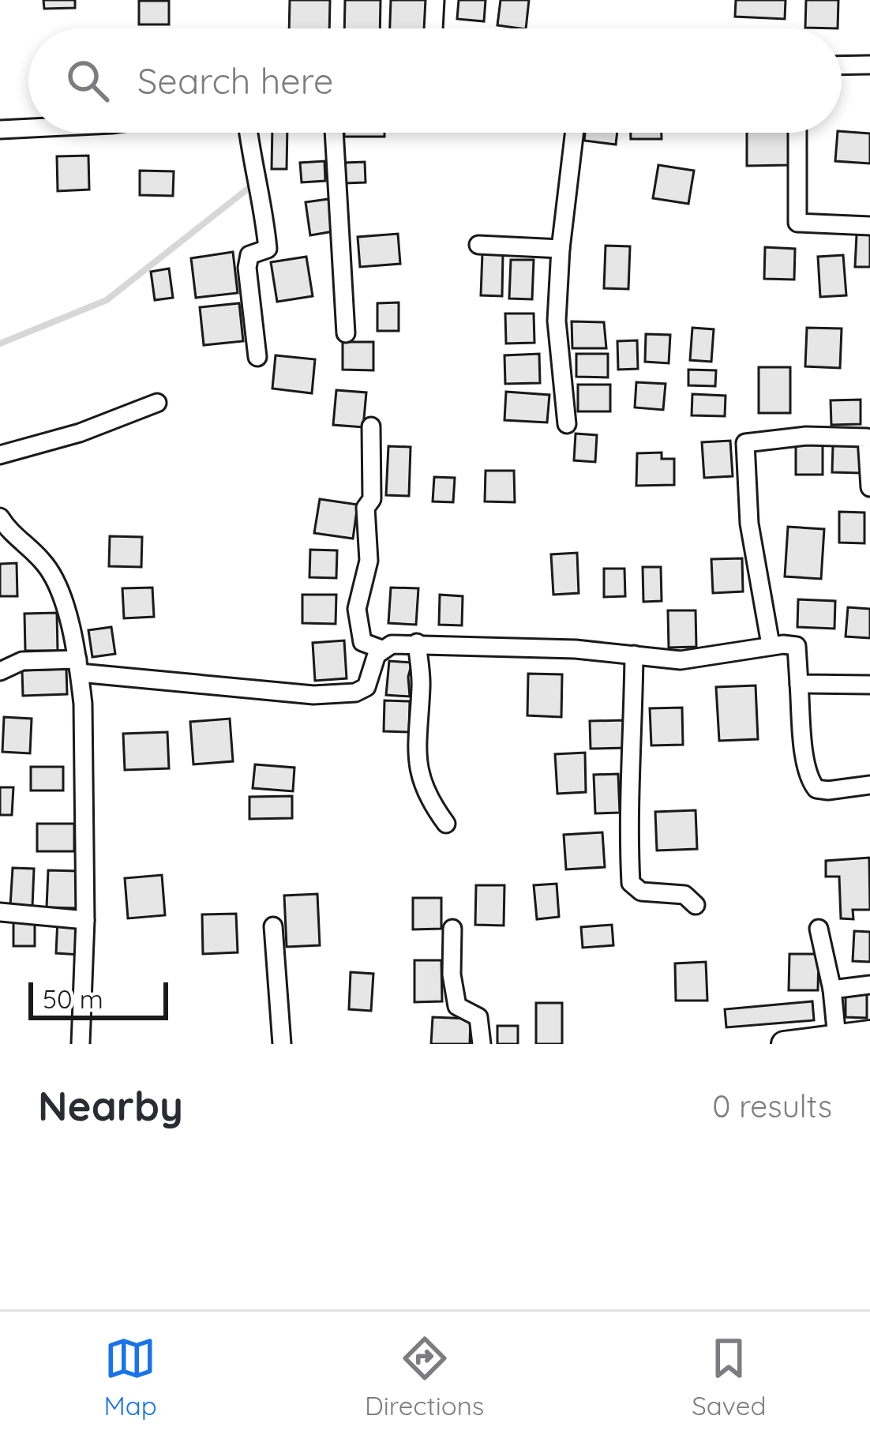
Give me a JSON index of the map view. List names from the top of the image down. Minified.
{"scale_bar":"50 m","page":{"search":"Search here","scale":"50 m","heading":["Nearby","0 results"],"nav":["Map","Directions","Saved"]}}
